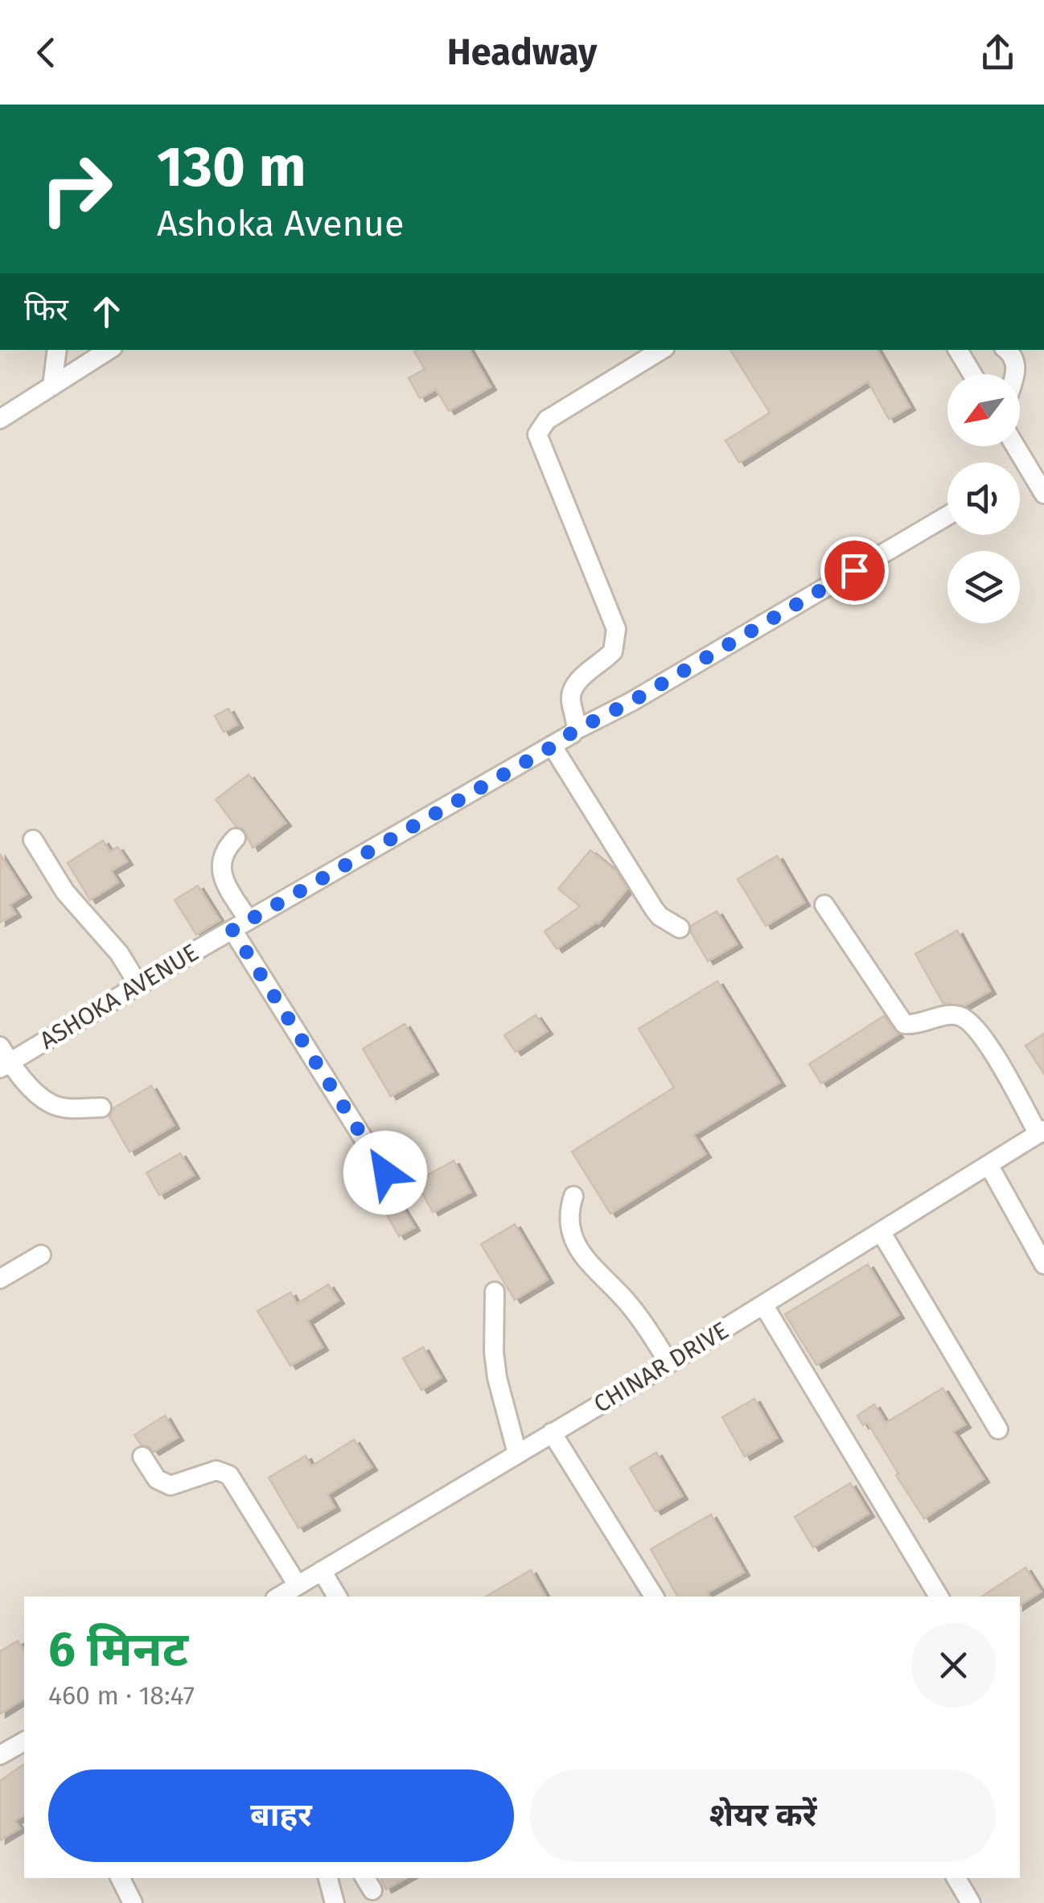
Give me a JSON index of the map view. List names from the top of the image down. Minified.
{"streets":{"street":["ASHOKA AVENUE","CHINAR DRIVE"]},"north":"bottom left","page":{"header":"Headway","turn":["130 m","Ashoka Avenue"],"then":"फिर","heading":["6 मिनट","460 m · 18:47"],"buttons":["बाहर","शेयर करें"]}}
